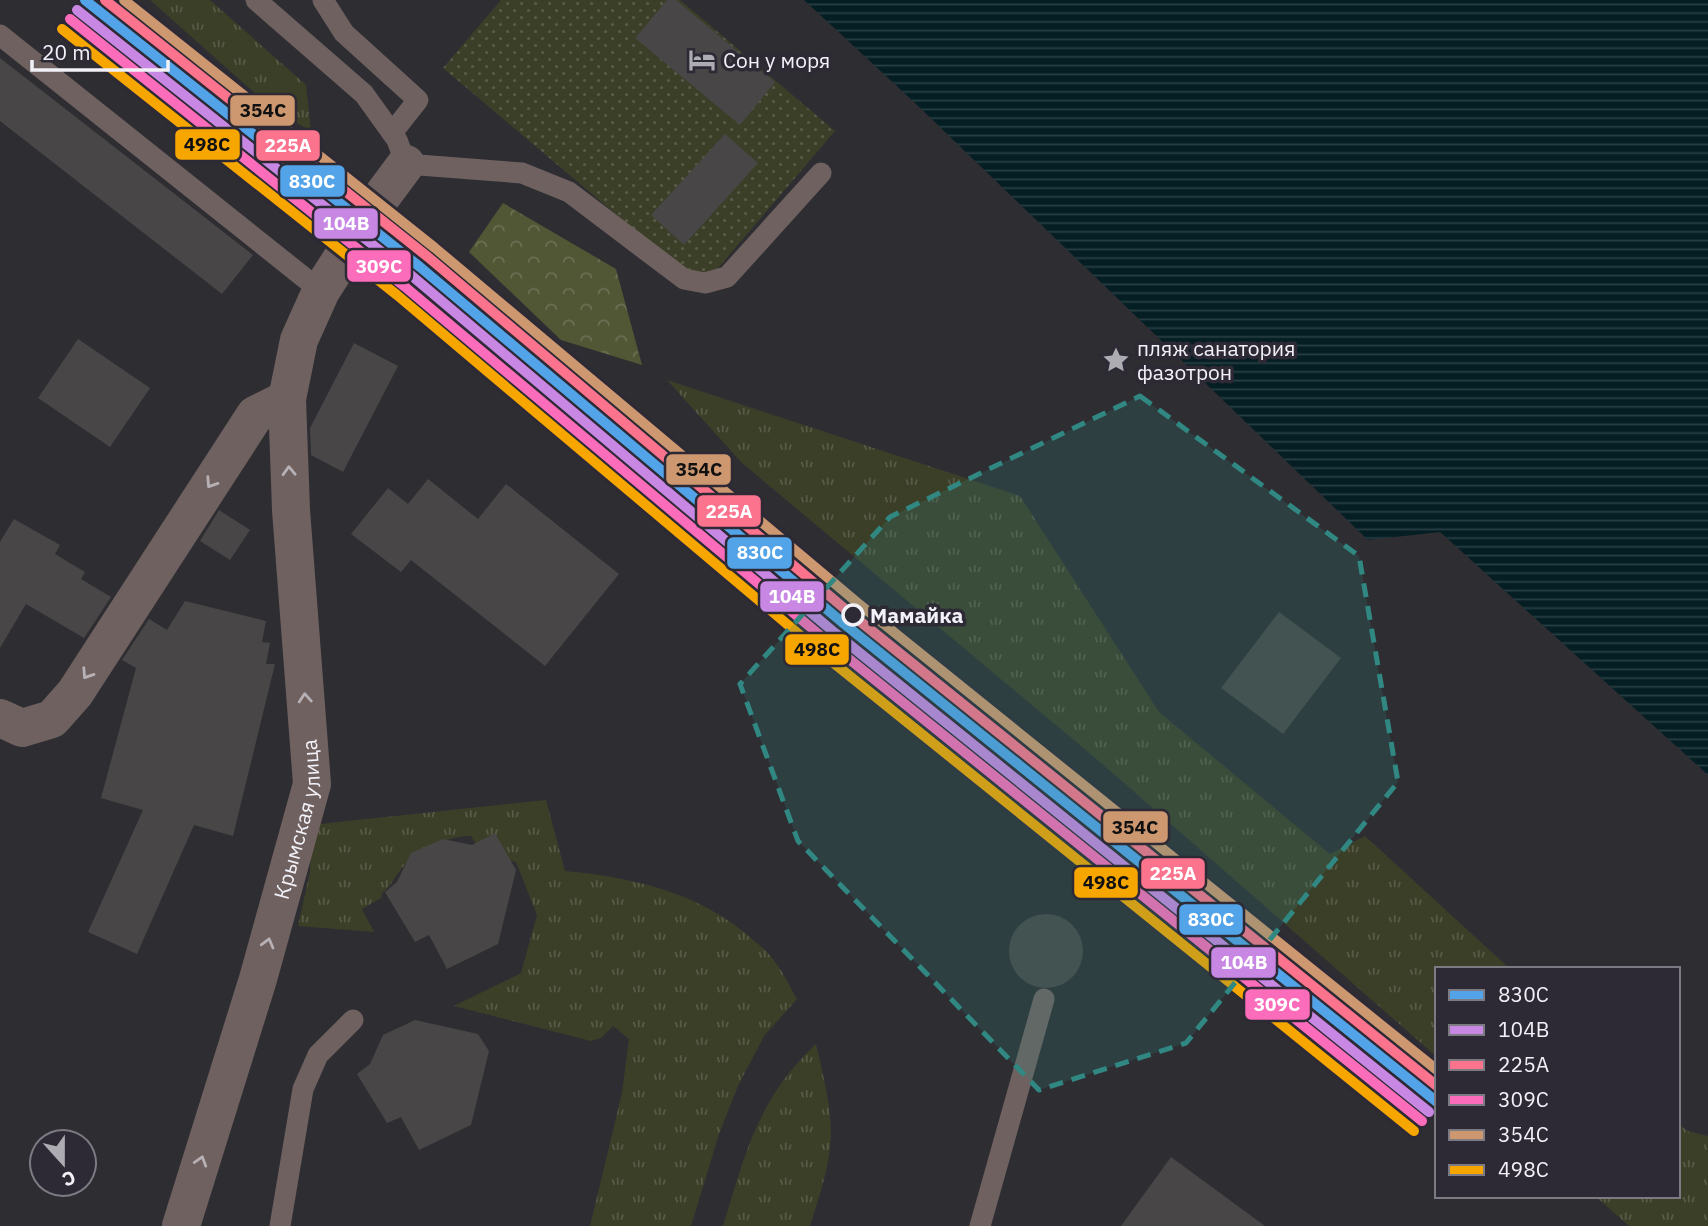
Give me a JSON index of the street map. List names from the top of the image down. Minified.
{"streets":{"street":["Крымская улица"]},"one_way":["Крымская улица"],"places":{"hotel":["Сон у моря"],"place":["пляж санатория фазотрон"],"other":["Мамайка"]},"lines":["transit line 830С","transit line 225А","transit line 354С","transit line 104В","transit line 309С","transit line 498С"],"legend":["830С","104В","225А","309С","354С","498С"],"scale_bar":"20 m","north":"bottom"}
